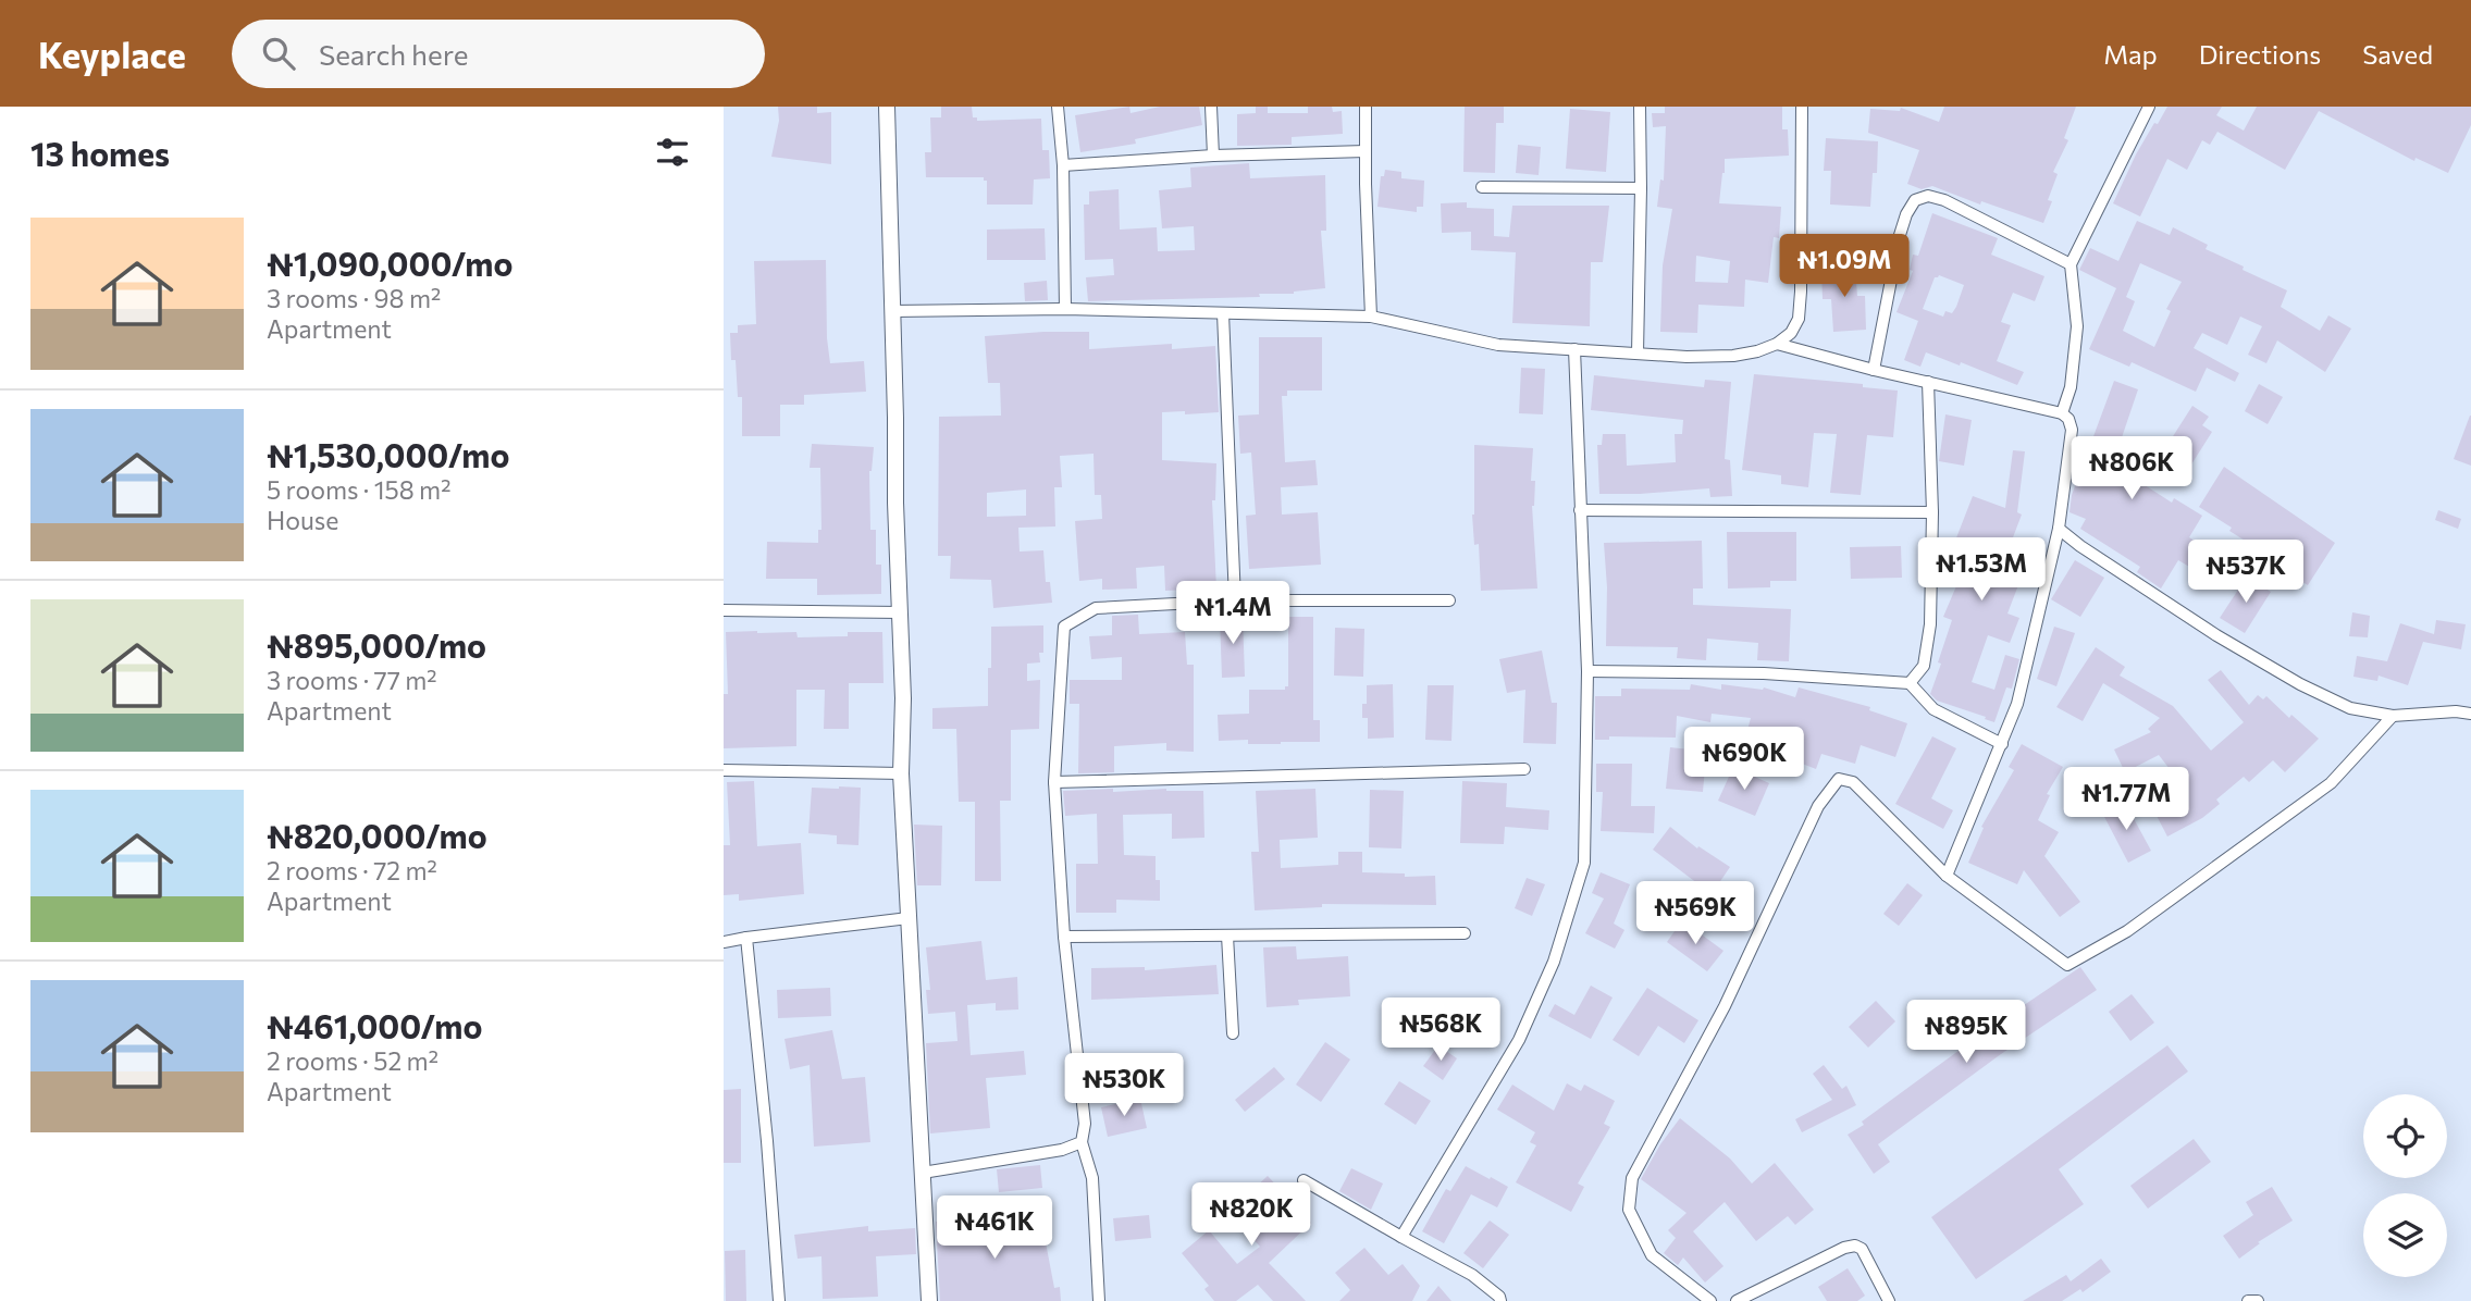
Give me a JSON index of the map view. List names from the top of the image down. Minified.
{"page":{"header":"Keyplace","search":"Search here","nav":["Map","Directions","Saved"],"heading":"13 homes","list":[{"name":"₦1,090,000/mo","note":"3 rooms · 98 m² · Apartment"},{"name":"₦1,530,000/mo","note":"5 rooms · 158 m² · House"},{"name":"₦895,000/mo","note":"3 rooms · 77 m² · Apartment"},{"name":"₦820,000/mo","note":"2 rooms · 72 m² · Apartment"},{"name":"₦461,000/mo","note":"2 rooms · 52 m² · Apartment"}],"price":["₦1.09M","₦806K","₦1.53M","₦537K","₦1.4M","₦690K","₦1.77M","₦569K","₦568K","₦895K","₦530K","₦820K","₦461K"]}}
